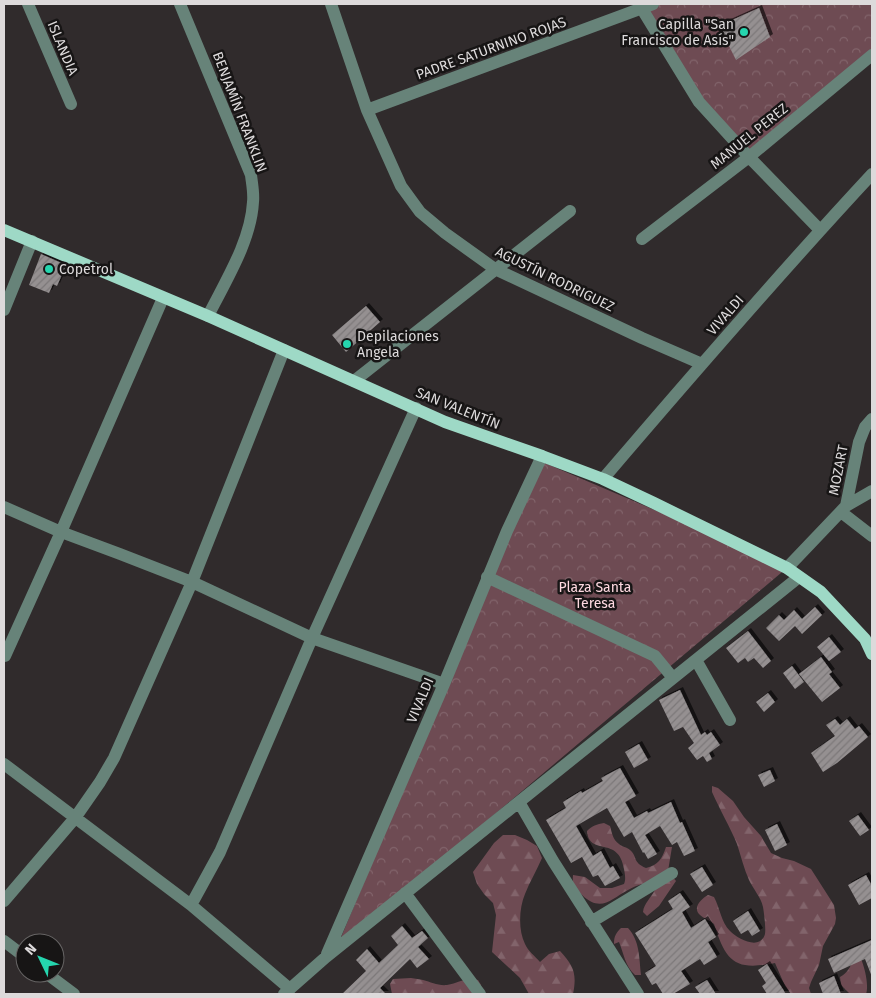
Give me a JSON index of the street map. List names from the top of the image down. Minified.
{"streets":{"main road":["SAN VALENTÍN"],"street":["ISLANDIA","PADRE SATURNINO ROJAS","BENJAMÍN FRANKLIN","MANUEL PEREZ","AGUSTÍN RODRIGUEZ","VIVALDI","MOZART"]},"crossings":[["PADRE SATURNINO ROJAS","AGUSTÍN RODRIGUEZ"],["BENJAMÍN FRANKLIN","SAN VALENTÍN"],["AGUSTÍN RODRIGUEZ","VIVALDI"],["VIVALDI","SAN VALENTÍN"],["SAN VALENTÍN","MOZART"]],"parks":["Plaza Santa Teresa"],"places":["Capilla \"San Francisco de Asís\"","Copetrol","Depilaciones Angela"],"north":"top left"}
